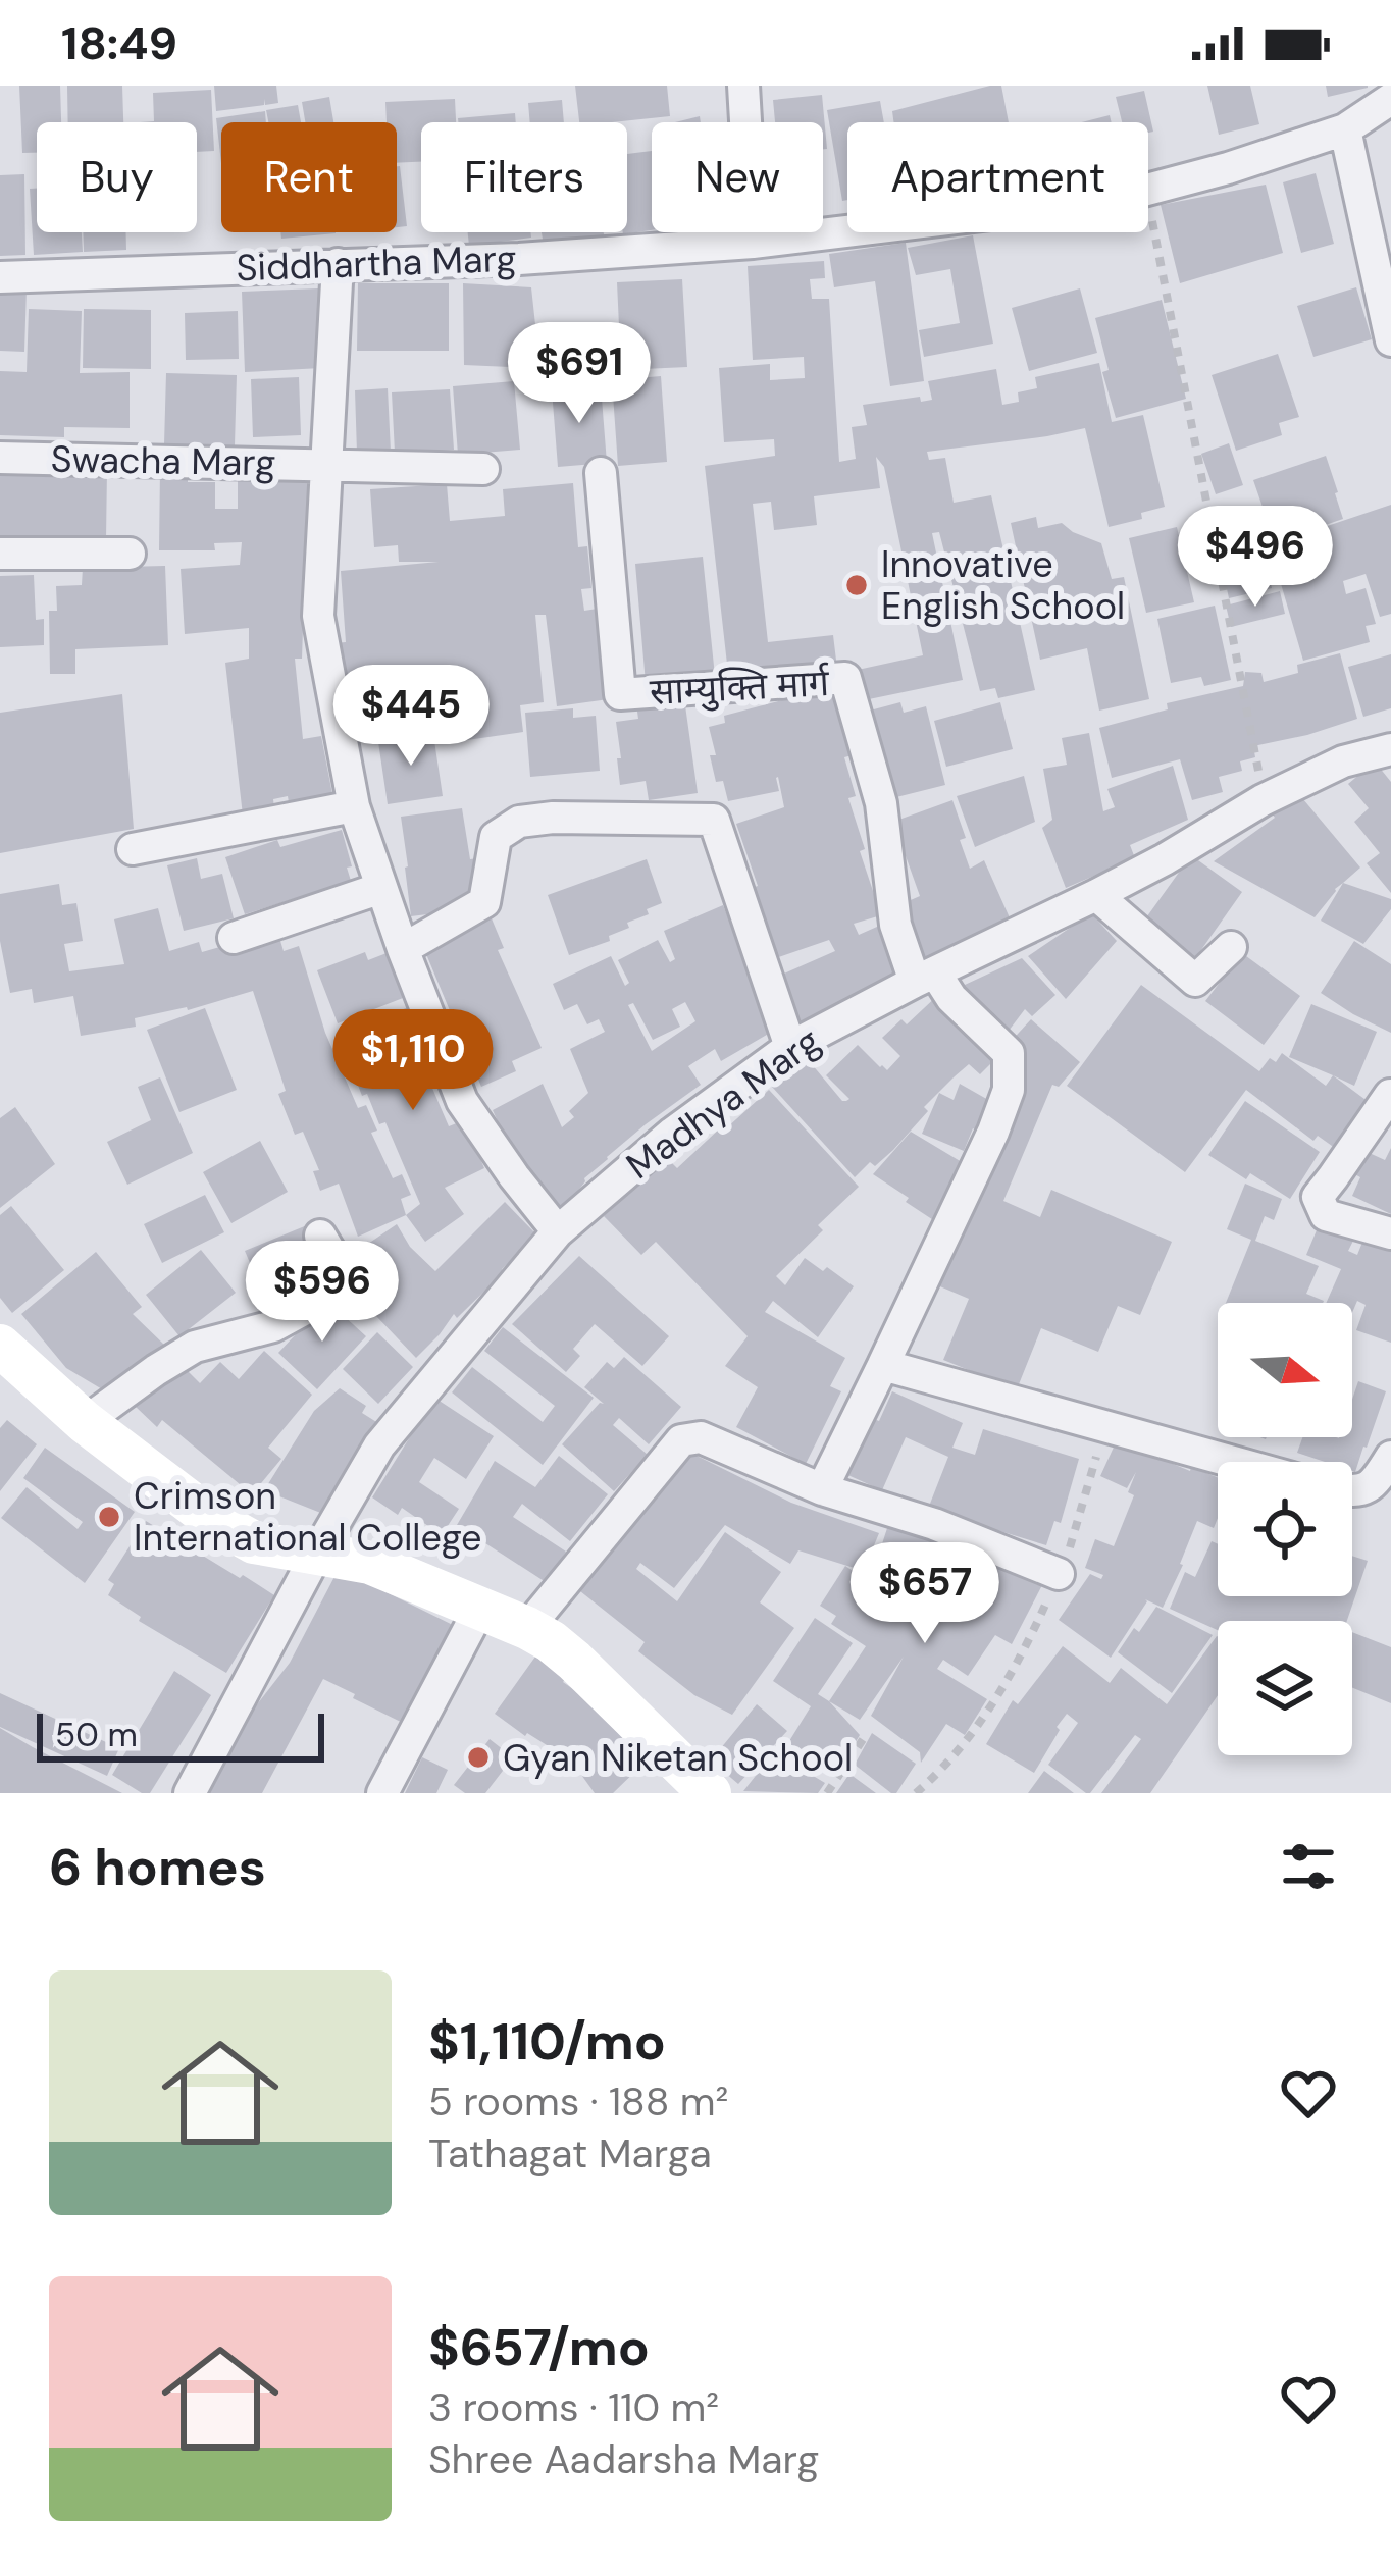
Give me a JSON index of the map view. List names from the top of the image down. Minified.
{"streets":{"street":["Siddhartha Marg","Swacha Marg","साम्युक्ति मार्ग","Madhya Marg"]},"crossings":[["साम्युक्ति मार्ग","Madhya Marg"]],"places":["Innovative English School","Crimson International College","Gyan Niketan School"],"scale_bar":"50 m","north":"right","page":{"status":"18:49","chip":["Buy","Rent","Filters","New","Apartment"],"price":["$691","$496","$445","$1,110","$596","$657"],"scale":"50 m","heading":"6 homes","list":[{"name":"$1,110/mo","note":"5 rooms · 188 m² · Tathagat Marga"},{"name":"$657/mo","note":"3 rooms · 110 m² · Shree Aadarsha Marg"}]}}
